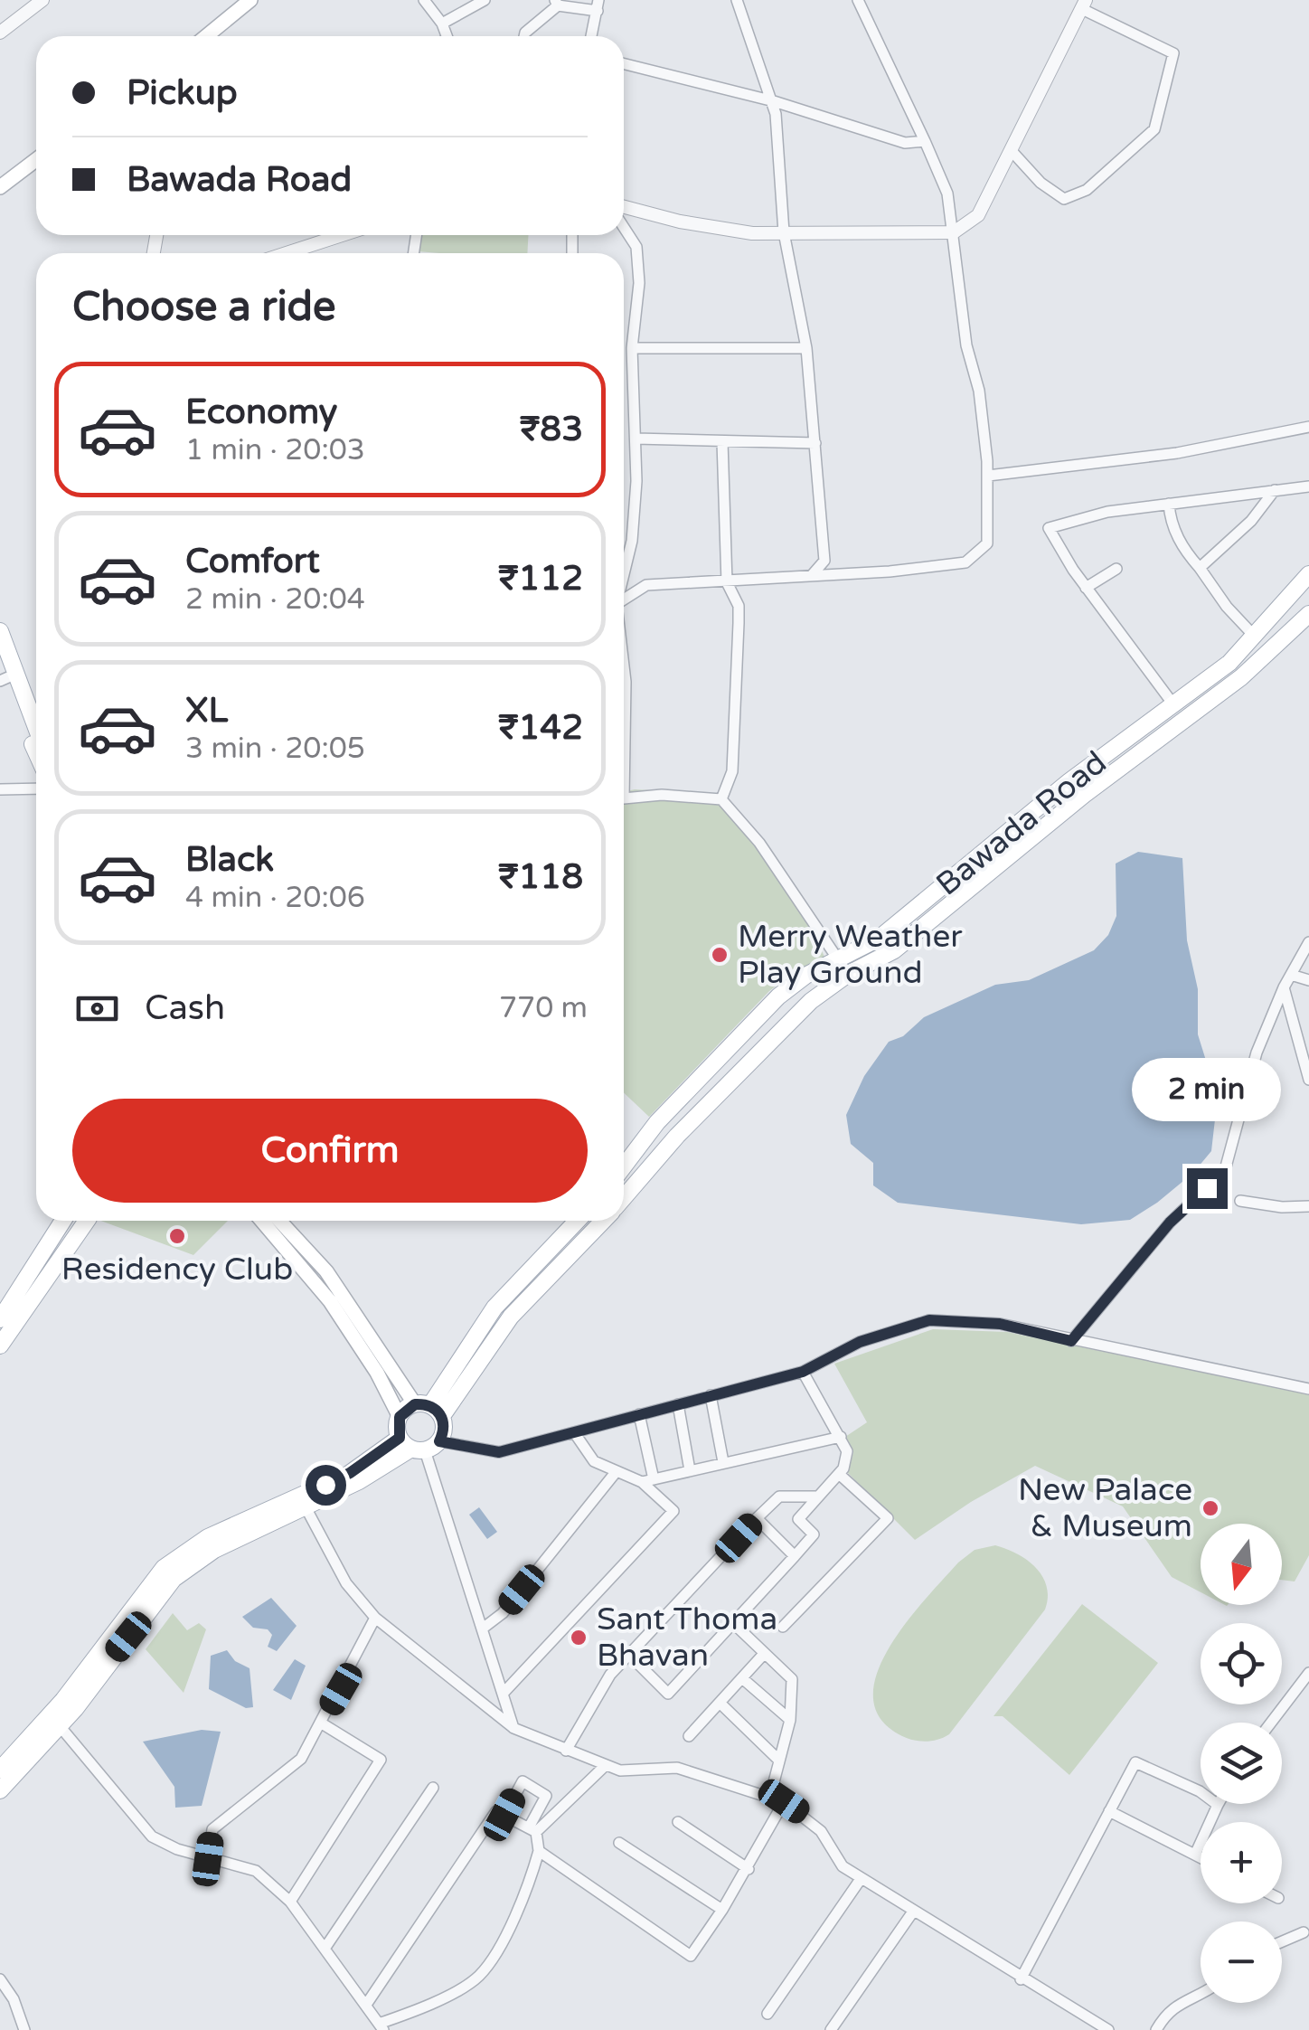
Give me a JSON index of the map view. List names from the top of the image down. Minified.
{"streets":{"main road":["Bawada Road"]},"places":["Merry Weather Play Ground","Residency Club","New Palace & Museum","Sant Thoma Bhavan"],"north":"bottom","page":{"banner":["Pickup","Bawada Road"],"heading":"Choose a ride","list":[{"name":"Economy","note":"1 min · 20:03","value":"₹83"},{"name":"Comfort","note":"2 min · 20:04","value":"₹112"},{"name":"XL","note":"3 min · 20:05","value":"₹142"},{"name":"Black","note":"4 min · 20:06","value":"₹118"}],"pay":["Cash","770 m"],"bubble":"2 min","buttons":"Confirm","map_buttons":["+","−"]}}
